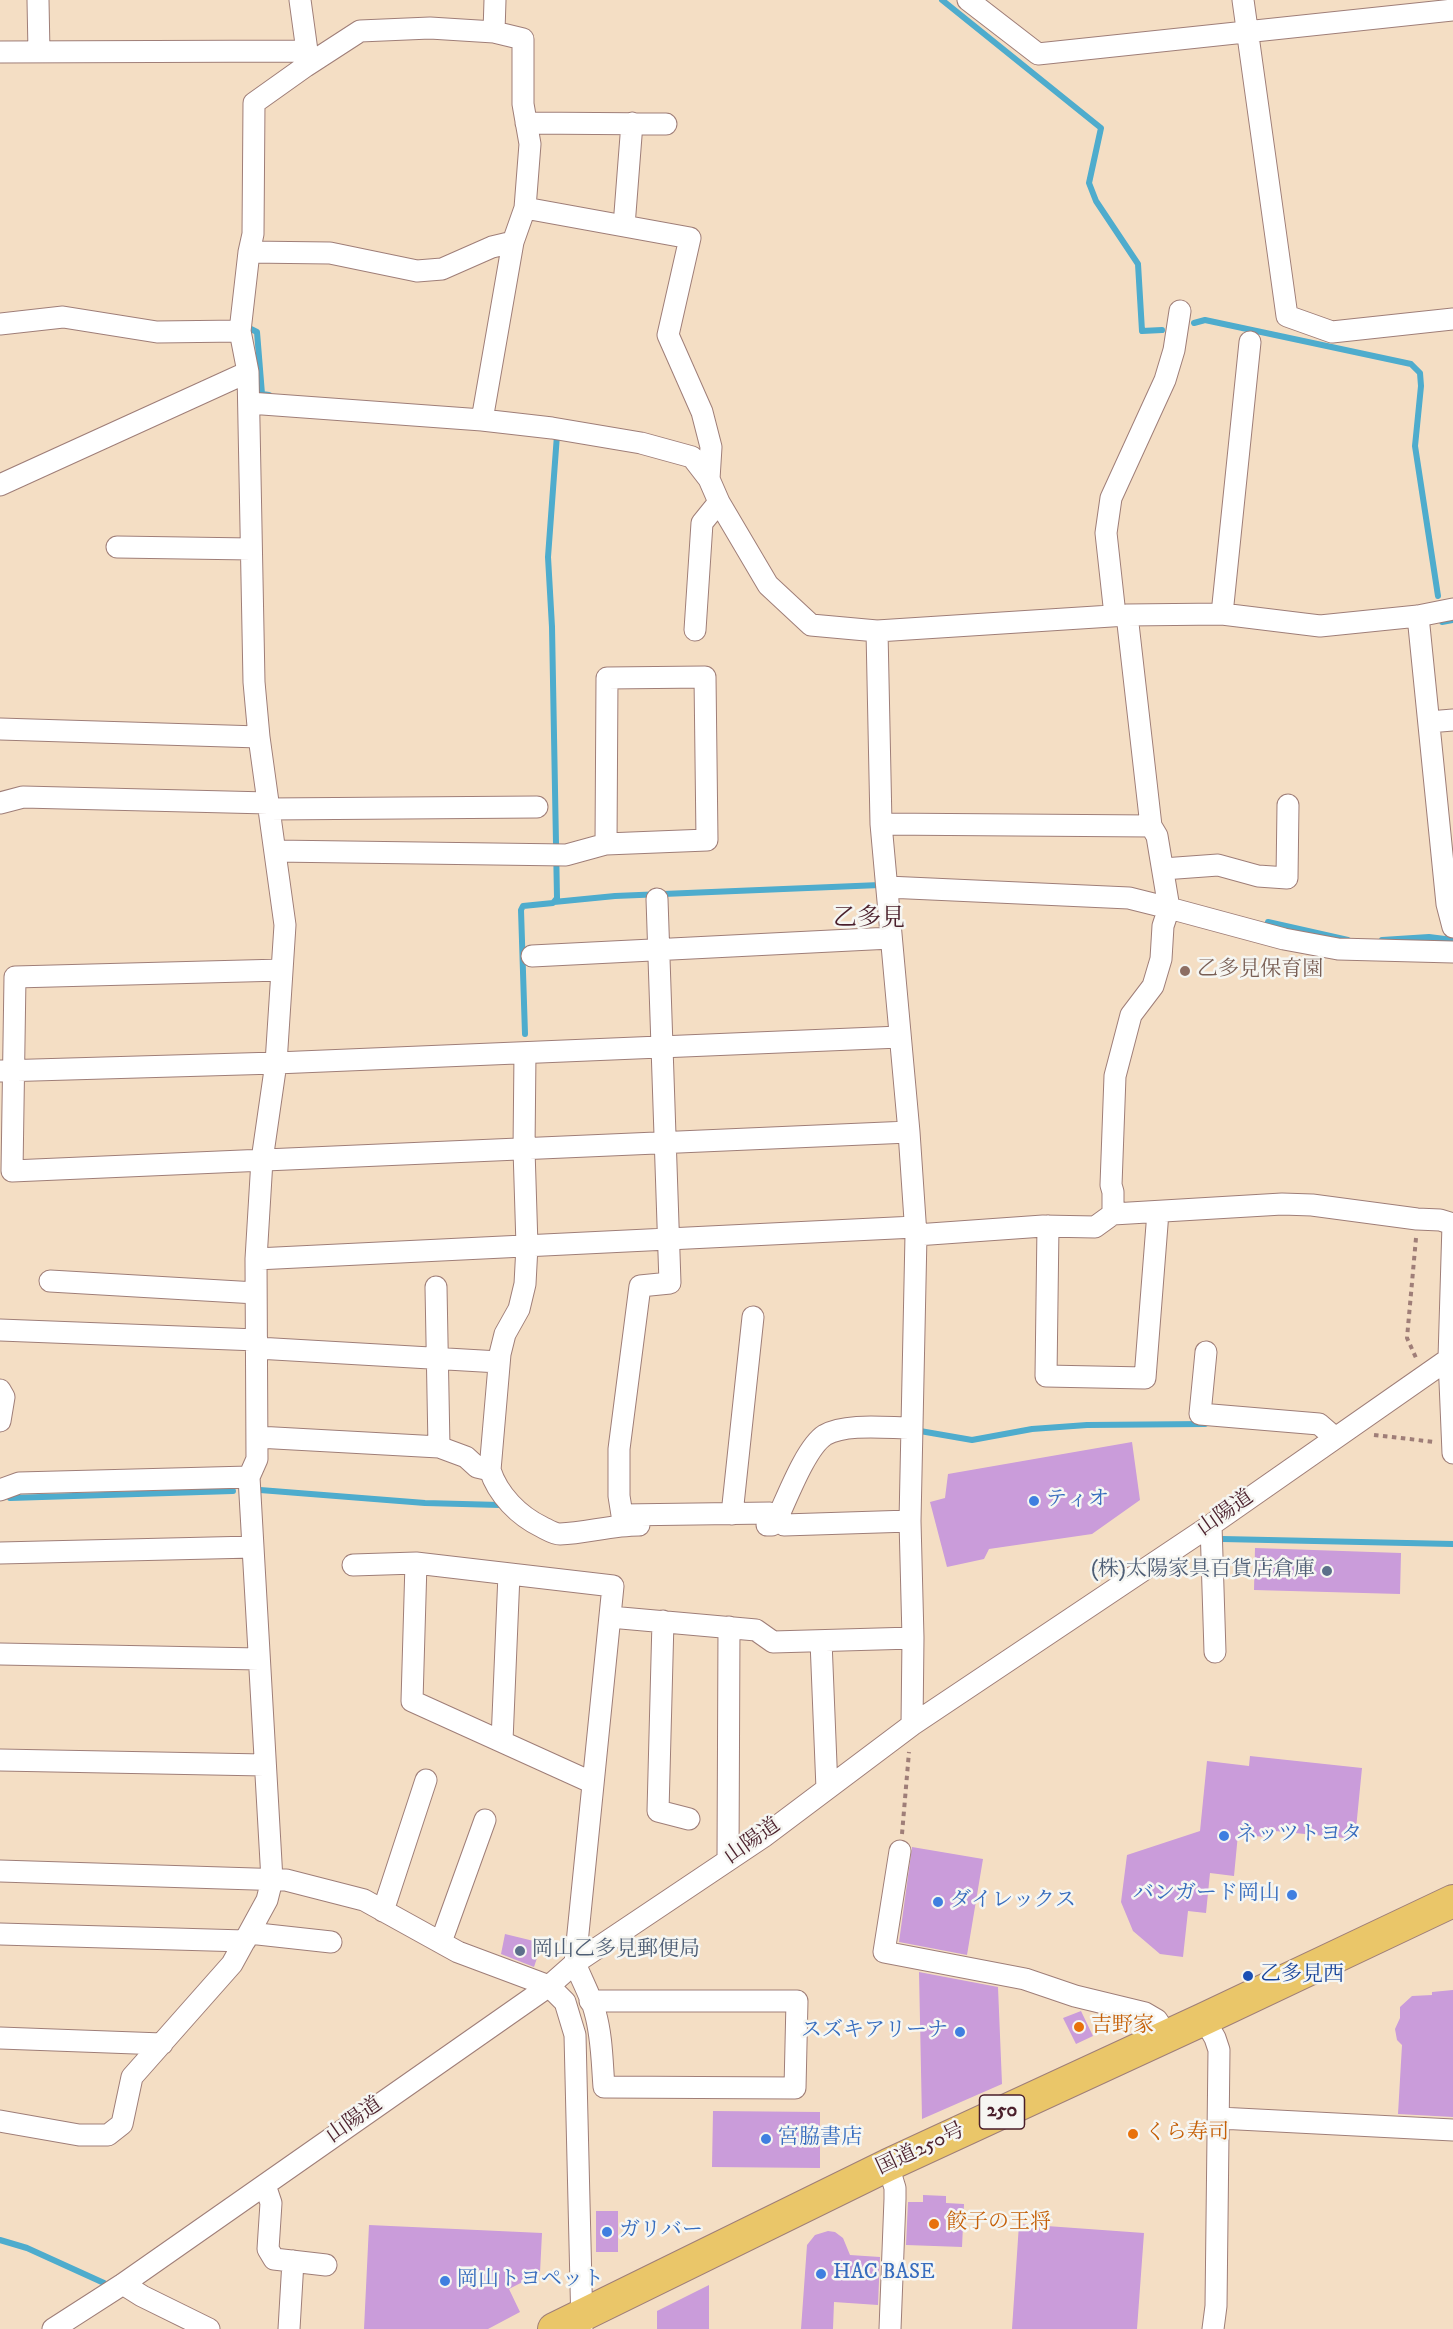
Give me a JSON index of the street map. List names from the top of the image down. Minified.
{"streets":{"highway":["250","国道250号"],"street":["山陽道"]},"districts":["乙多見"],"places":["乙多見保育園","ティオ","(株)太陽家具百貨店倉庫","ネッツトヨタ","バンガード岡山","ダイレックス","岡山乙多見郵便局","乙多見西","吉野家","スズキアリーナ","くら寿司","宮脇書店","餃子の王将","ガリバー","HAC BASE","岡山トヨペット"]}
